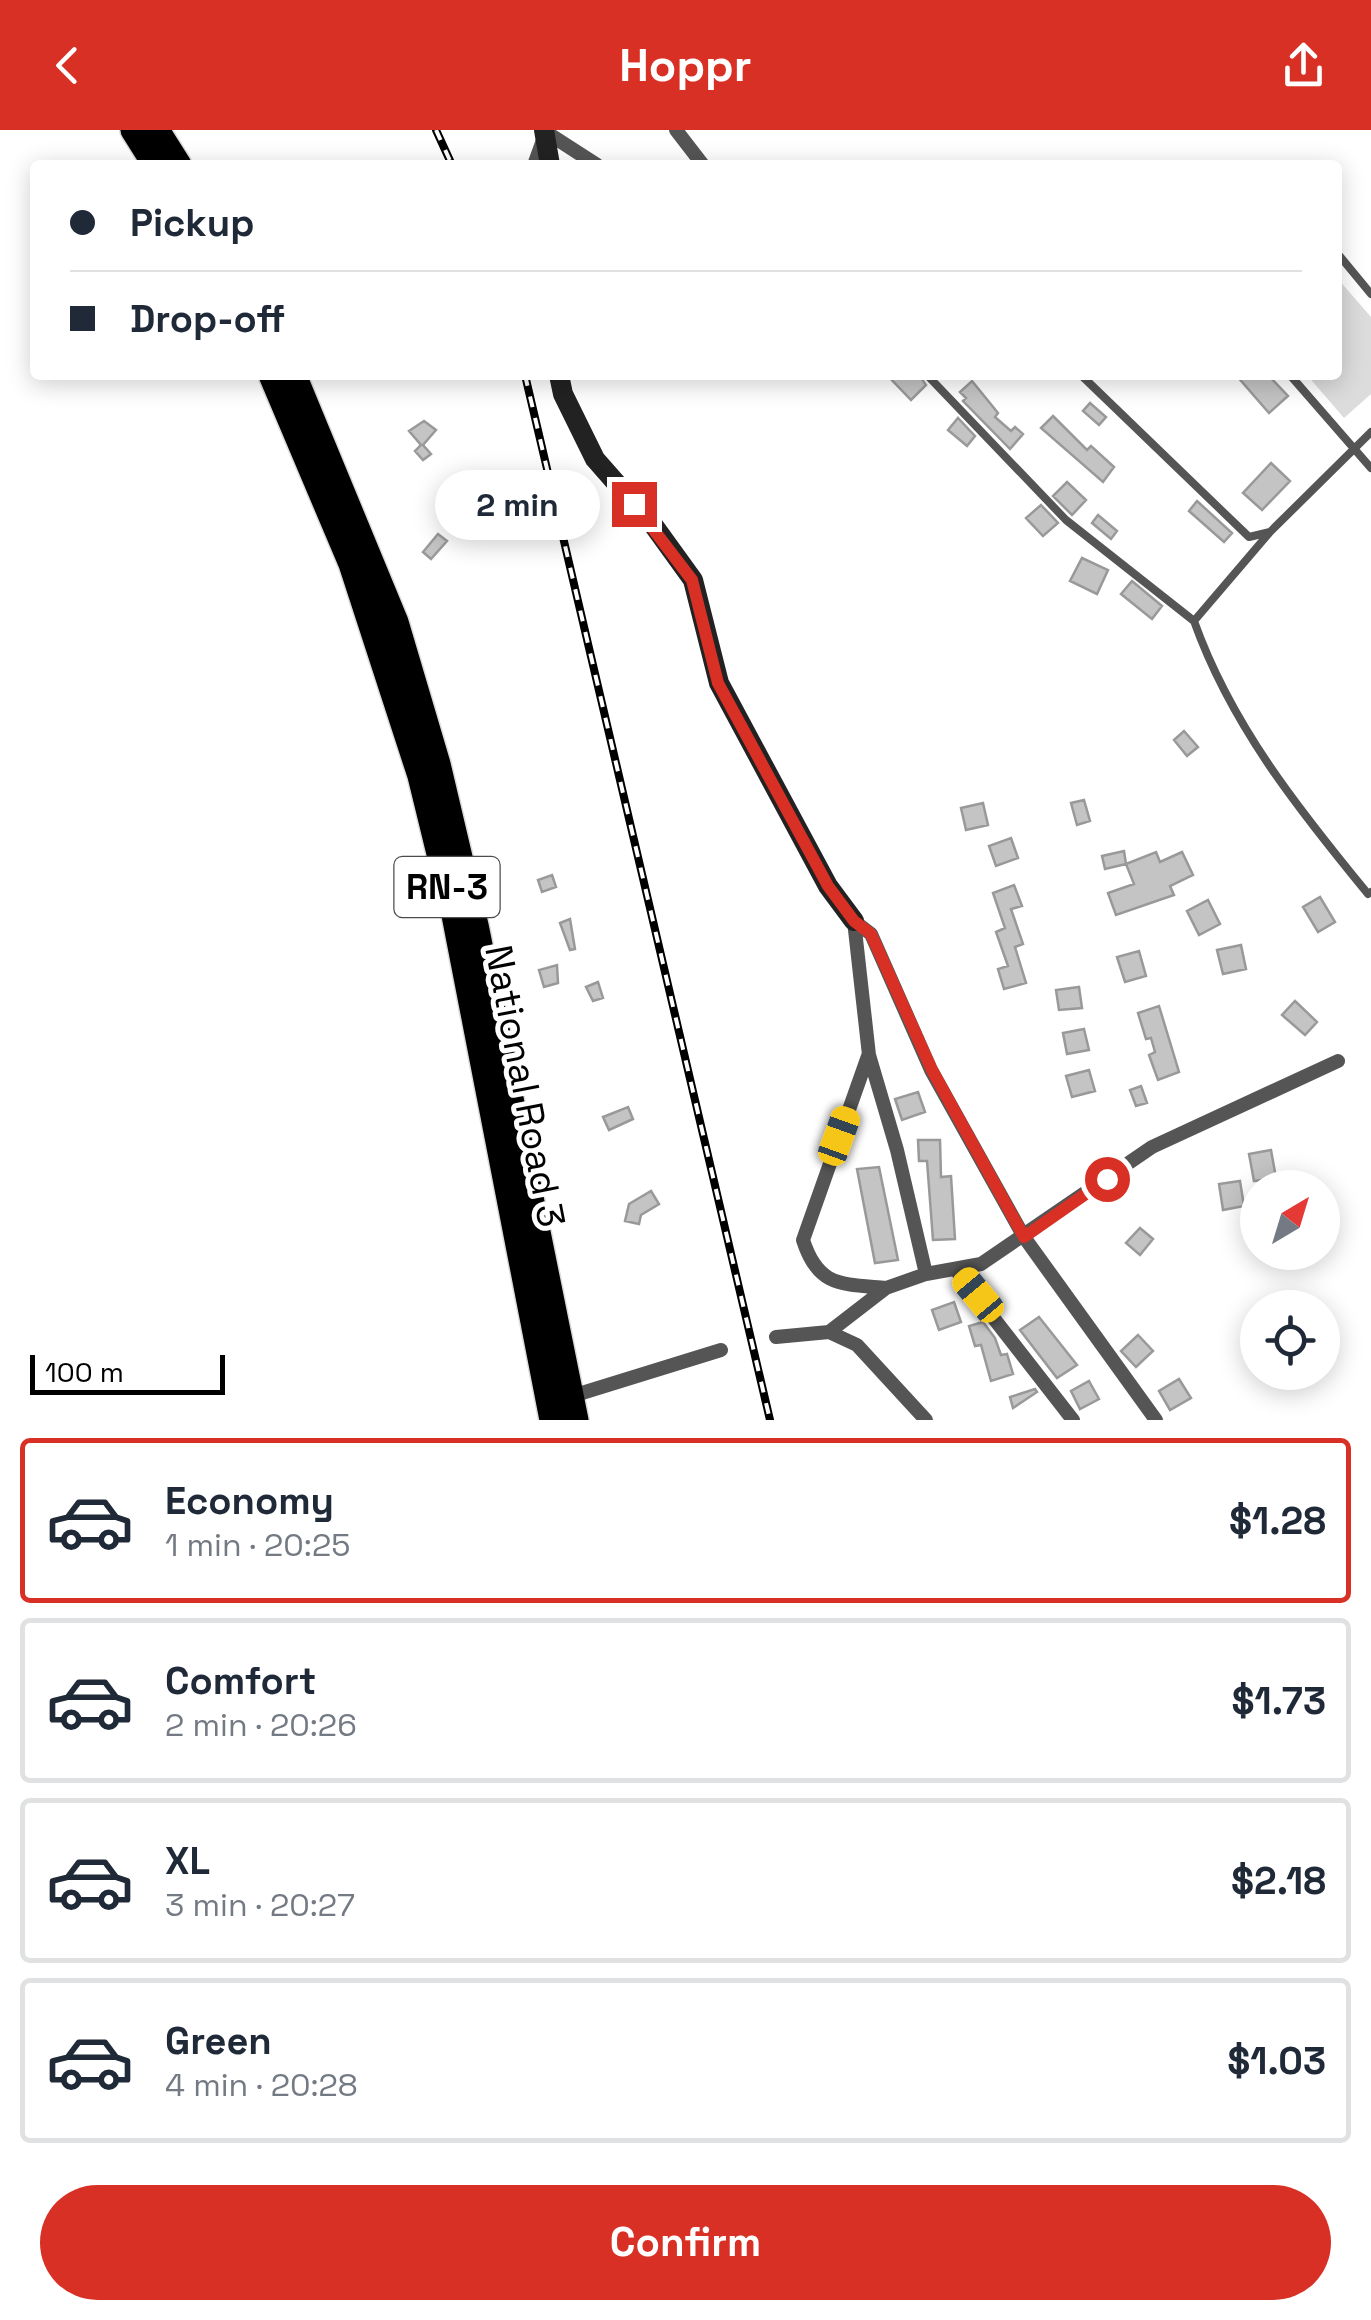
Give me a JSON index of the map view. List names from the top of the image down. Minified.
{"streets":{"highway":["RN-3","National Road 3"]},"crossings":[["RN-3","National Road 3"]],"scale_bar":"100 m","north":"top right","page":{"header":"Hoppr","banner":["Pickup","Drop-off"],"bubble":"2 min","scale":"100 m","list":[{"name":"Economy","note":"1 min · 20:25","value":"$1.28"},{"name":"Comfort","note":"2 min · 20:26","value":"$1.73"},{"name":"XL","note":"3 min · 20:27","value":"$2.18"},{"name":"Green","note":"4 min · 20:28","value":"$1.03"}],"buttons":"Confirm"}}
